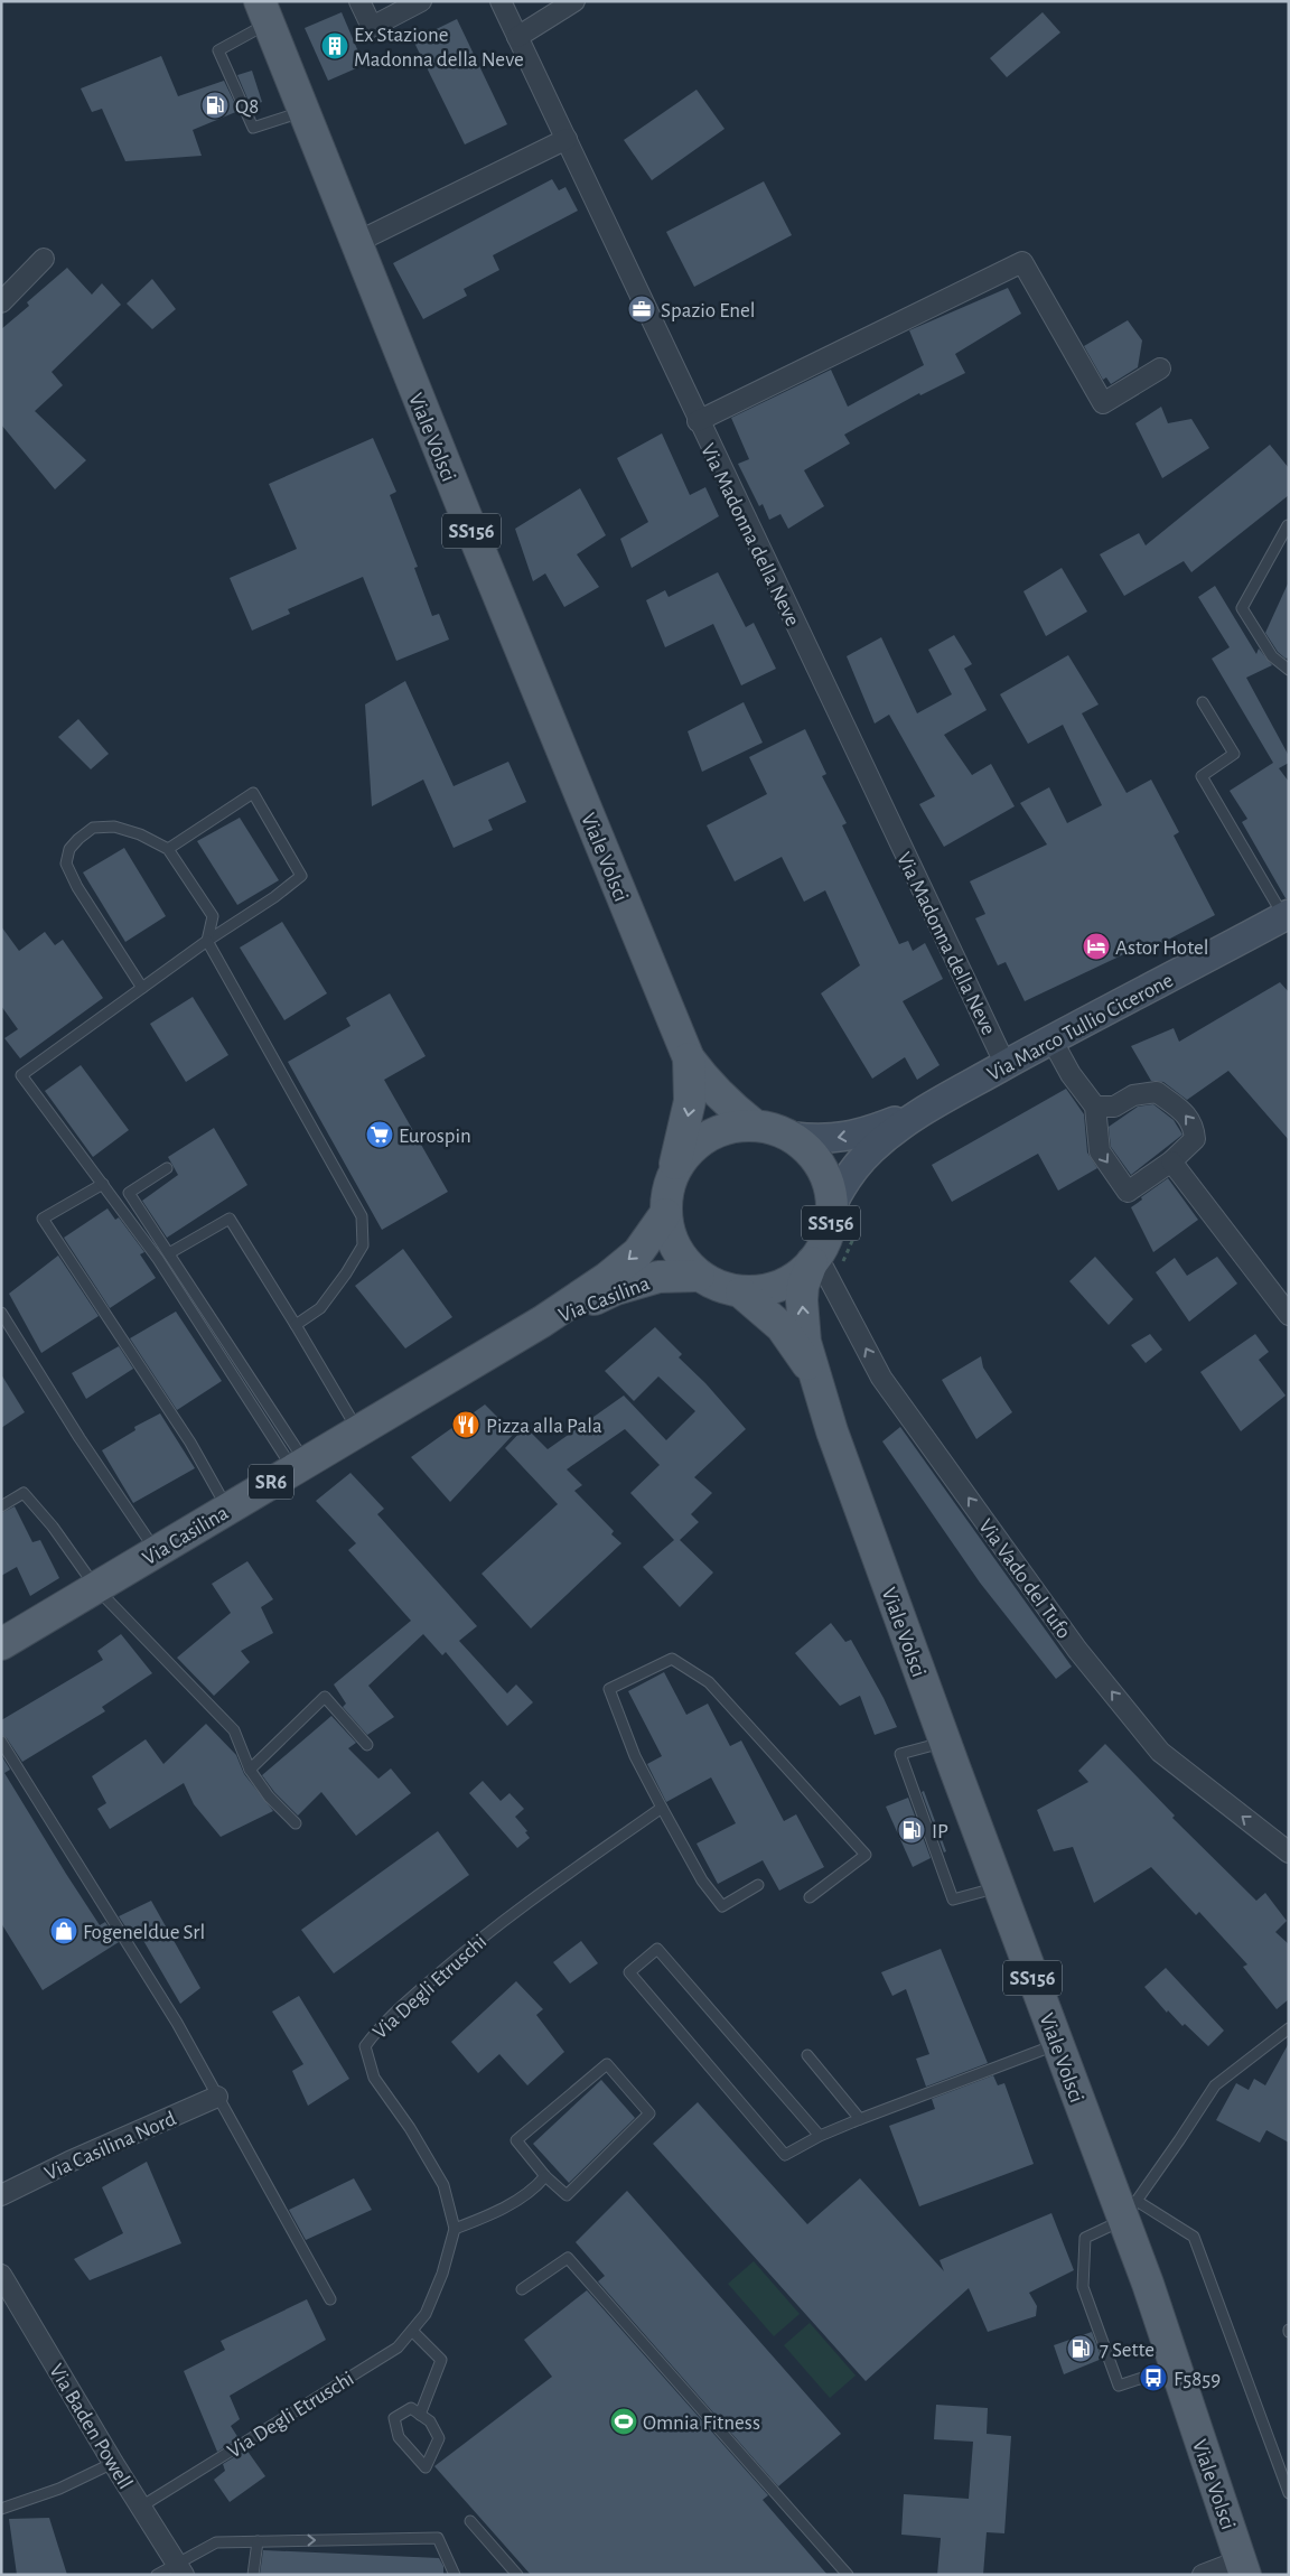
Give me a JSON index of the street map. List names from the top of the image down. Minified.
{"streets":{"main road":["Viale Volsci","SS156","Via Marco Tullio Cicerone","Via Casilina","SR6"],"street":["Via Madonna della Neve","Via Vado del Tufo","Via Casilina Nord","Via Baden Powell"],"lane":["Via Degli Etruschi"]},"crossings":[["Viale Volsci","SS156"],["Viale Volsci","Via Marco Tullio Cicerone"],["Viale Volsci","Via Casilina"],["Viale Volsci","Via Vado del Tufo"],["SS156","Via Marco Tullio Cicerone"],["SS156","Via Casilina"],["SS156","Via Vado del Tufo"],["Via Madonna della Neve","Via Marco Tullio Cicerone"],["Via Marco Tullio Cicerone","Via Casilina"],["Via Marco Tullio Cicerone","Via Vado del Tufo"],["Via Casilina","Via Vado del Tufo"],["Via Degli Etruschi","Via Baden Powell"]],"one_way":["Via Vado del Tufo"],"places":{"building":["Ex Stazione Madonna della Neve"],"fuel station":["Q8","IP","7 Sette"],"office":["Spazio Enel"],"hotel":["Astor Hotel"],"supermarket":["Eurospin"],"restaurant":["Pizza alla Pala"],"shop":["Fogeneldue Srl"],"bus stop":["F5859"],"sports":["Omnia Fitness"]}}
